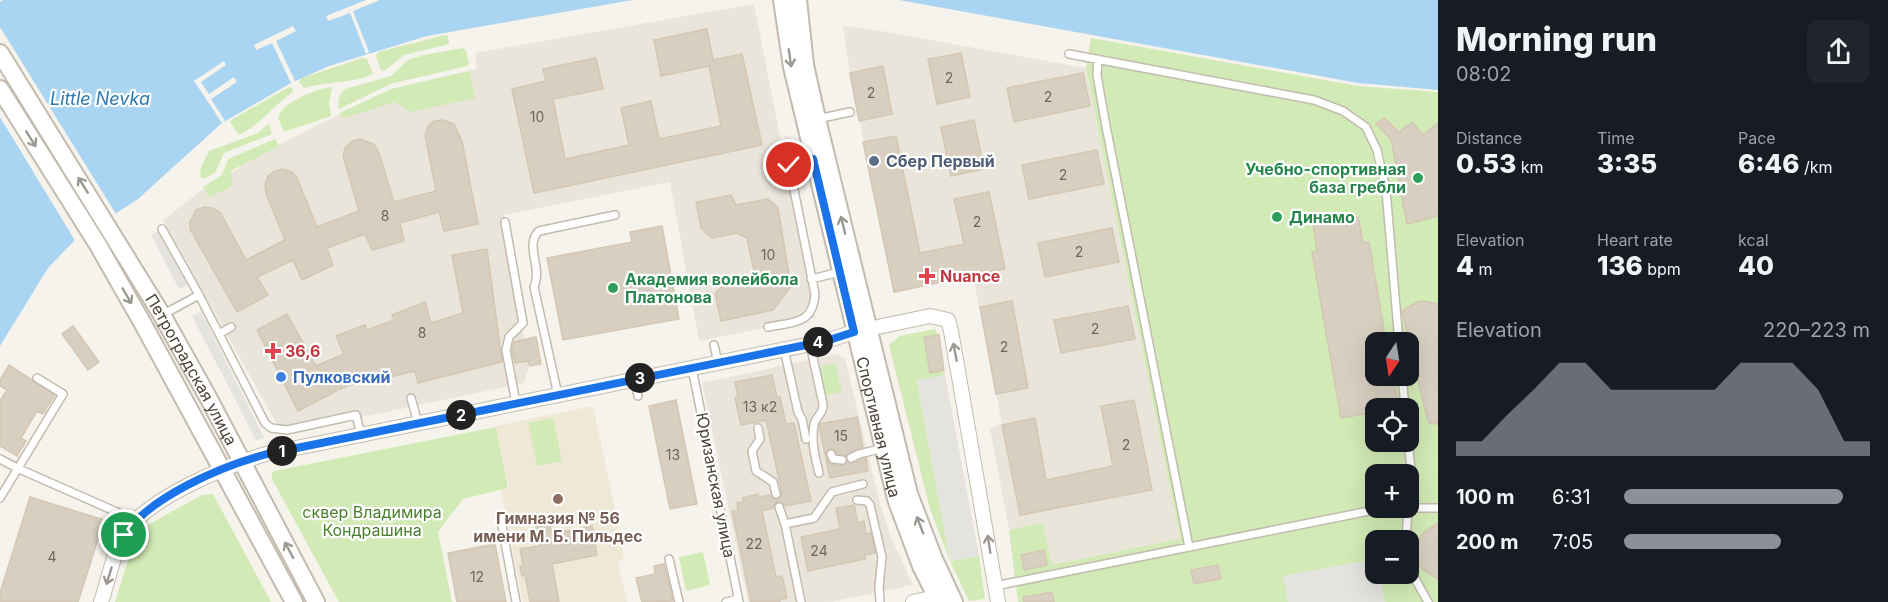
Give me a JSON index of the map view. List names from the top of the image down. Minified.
{"streets":{"street":["Петроградская улица","Спортивная улица"],"lane":["Юризанская улица"]},"water":["Little Nevka"],"parks":["сквер Владимира Кондрашина"],"places":{"other":["Сбер Первый","Учебно-спортивная база гребли","Динамо","Академия волейбола Платонова","Пулковский","Гимназия № 56 имени М. Б. Пильдес"],"health":["Nuance","36,6"]},"house_numbers":["2","2","2","10","2","8","2","2","10","2","8","2","13 к2","15","2","13","22","24","4","12"],"north":"bottom","page":{"heading":["Morning run","08:02"],"stats":[["Distance","0.53 km"],["Time","3:35"],["Pace","6:46 /km"],["Elevation","4 m"],["Heart rate","136 bpm"],["kcal","40"]],"chart":["Elevation","220–223 m"],"pins":["4","3","2","1"],"map_buttons":["+","−"],"list":[{"name":"100 m","note":"6:31"},{"name":"200 m","note":"7:05"}]}}
